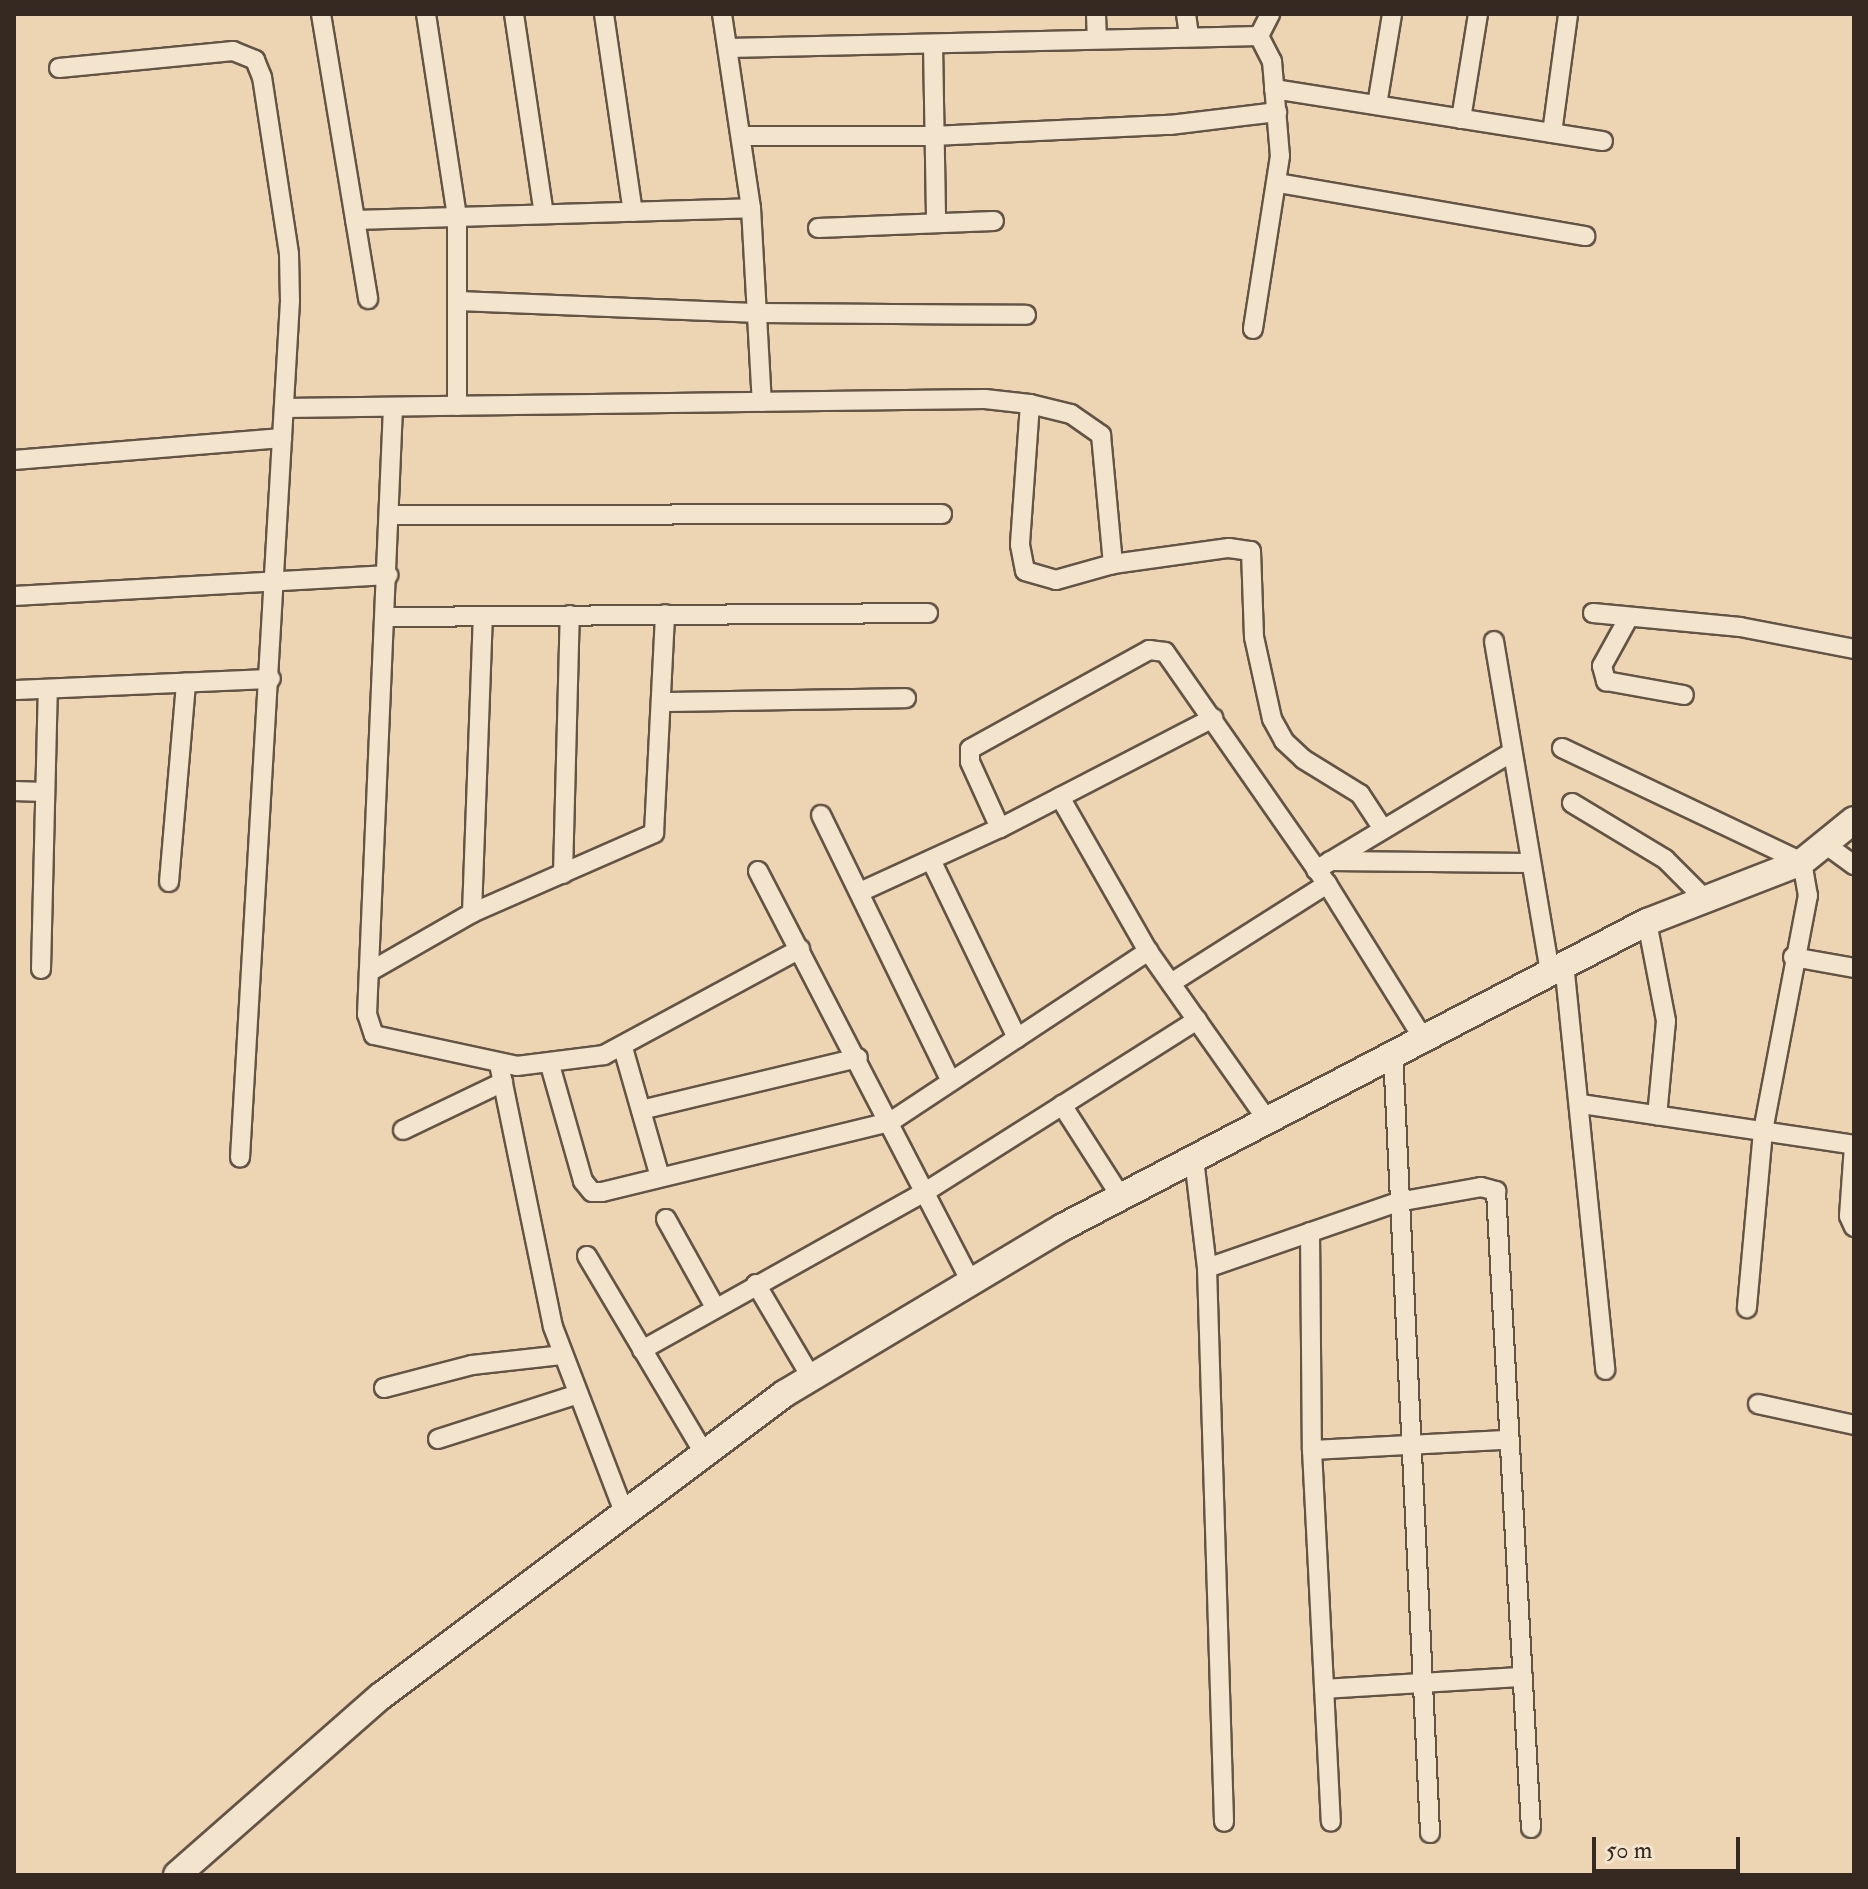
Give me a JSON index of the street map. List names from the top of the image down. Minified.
{"scale_bar":"50 m"}
